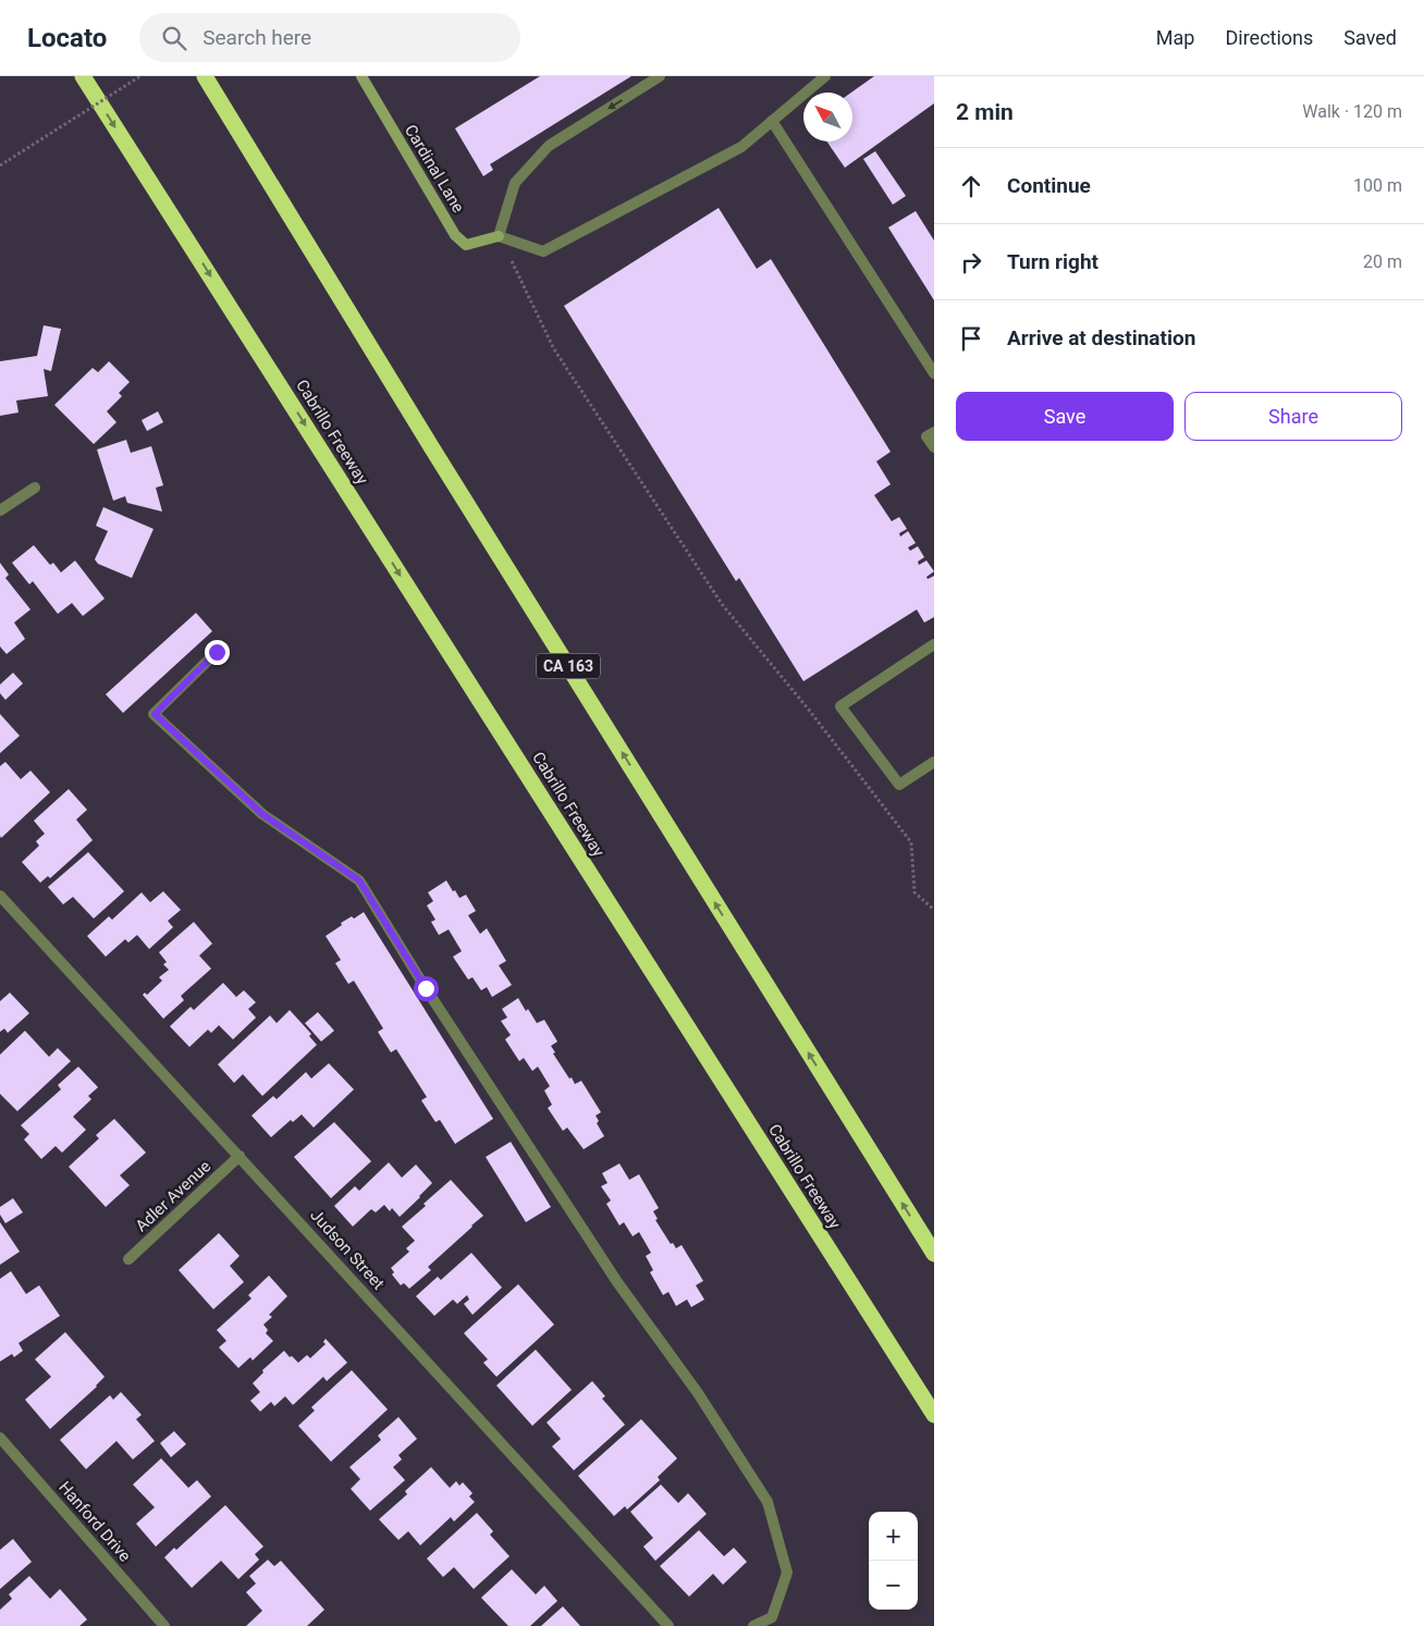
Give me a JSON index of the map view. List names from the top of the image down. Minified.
{"streets":{"highway":["Cabrillo Freeway","CA 163"],"street":["Cardinal Lane","Adler Avenue","Judson Street","Hanford Drive"]},"crossings":[["Adler Avenue","Judson Street"]],"north":"top left","page":{"header":"Locato","search":"Search here","nav":["Map","Directions","Saved"],"heading":["2 min","Walk · 120 m"],"list":[["Continue","100 m"],["Turn right","20 m"],"Arrive at destination"],"buttons":["Save","Share"],"map_buttons":["+","−"]}}
